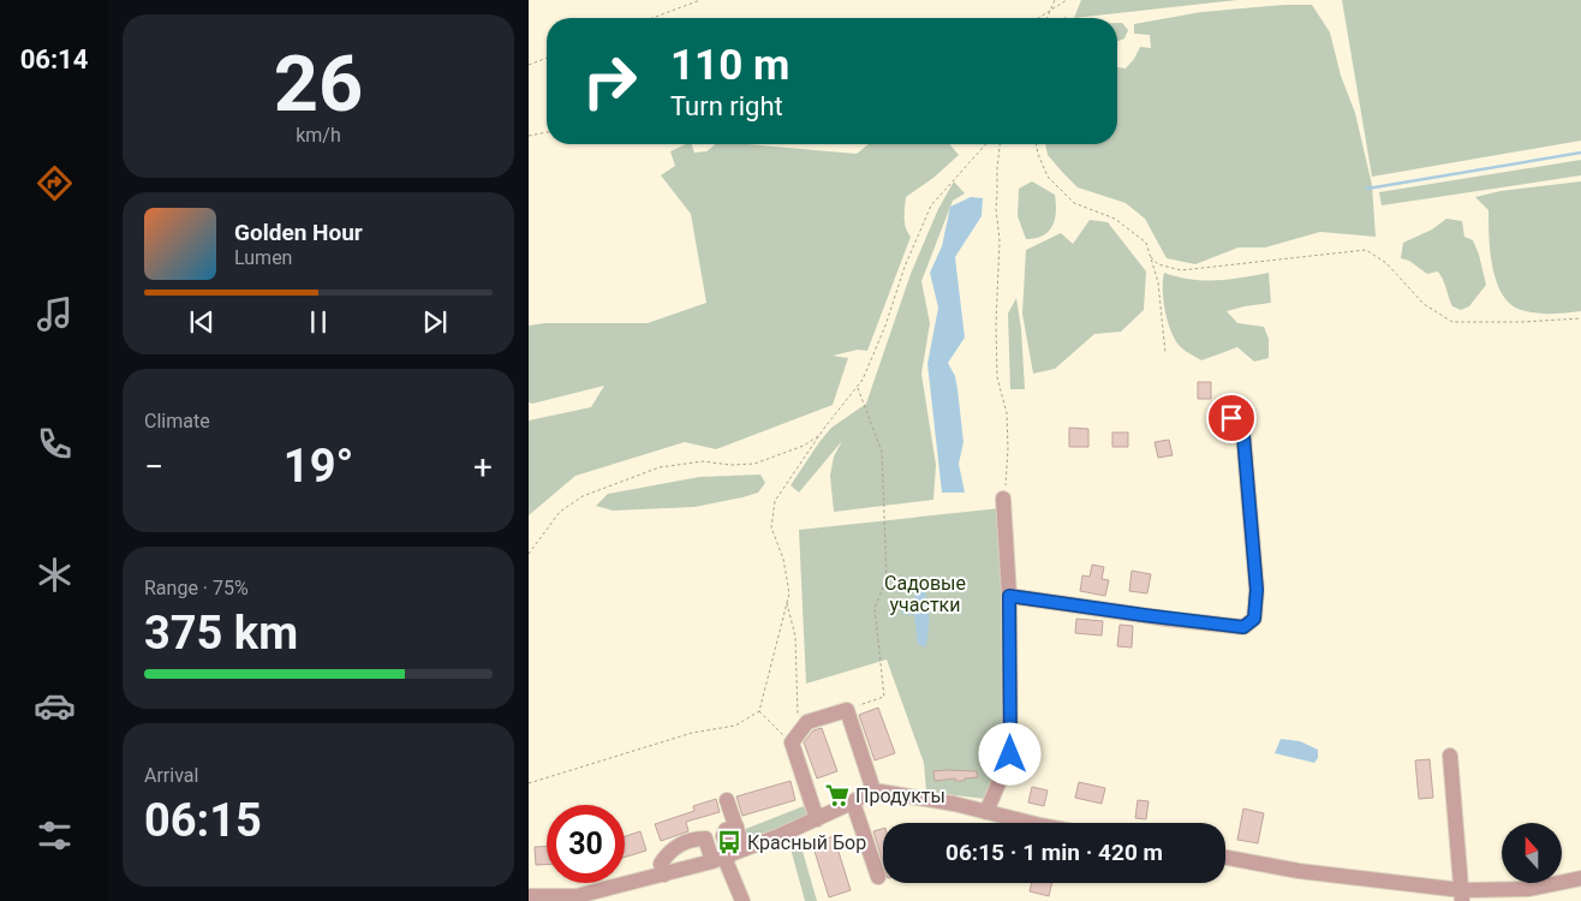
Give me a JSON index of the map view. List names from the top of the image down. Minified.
{"parks":["Садовые участки"],"places":{"supermarket":["Продукты"],"bus stop":["Красный Бор"]},"north":"top","page":{"tabs":"06:14","tile":[["26","km/h"],"Climate",["Range · 75%","375 km"],["Arrival","06:15"]],"turn":["110 m","Turn right"],"song":["Golden Hour","Lumen"],"heat":["−","19°","+"],"limit":"30","trip":"06:15 · 1 min · 420 m"}}
